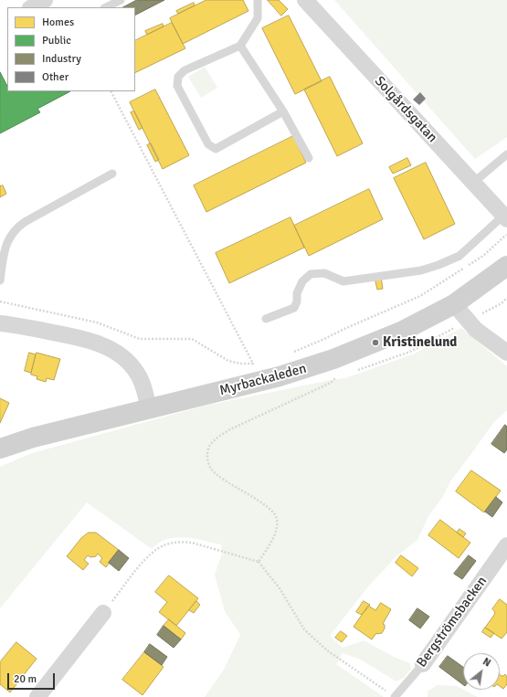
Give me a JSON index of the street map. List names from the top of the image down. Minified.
{"streets":{"street":["Solgårdsgatan","Myrbackaleden","Bergströmsbacken"]},"places":["Kristinelund"],"legend":["Homes","Public","Industry","Other"],"scale_bar":"20 m","north":"top right"}
